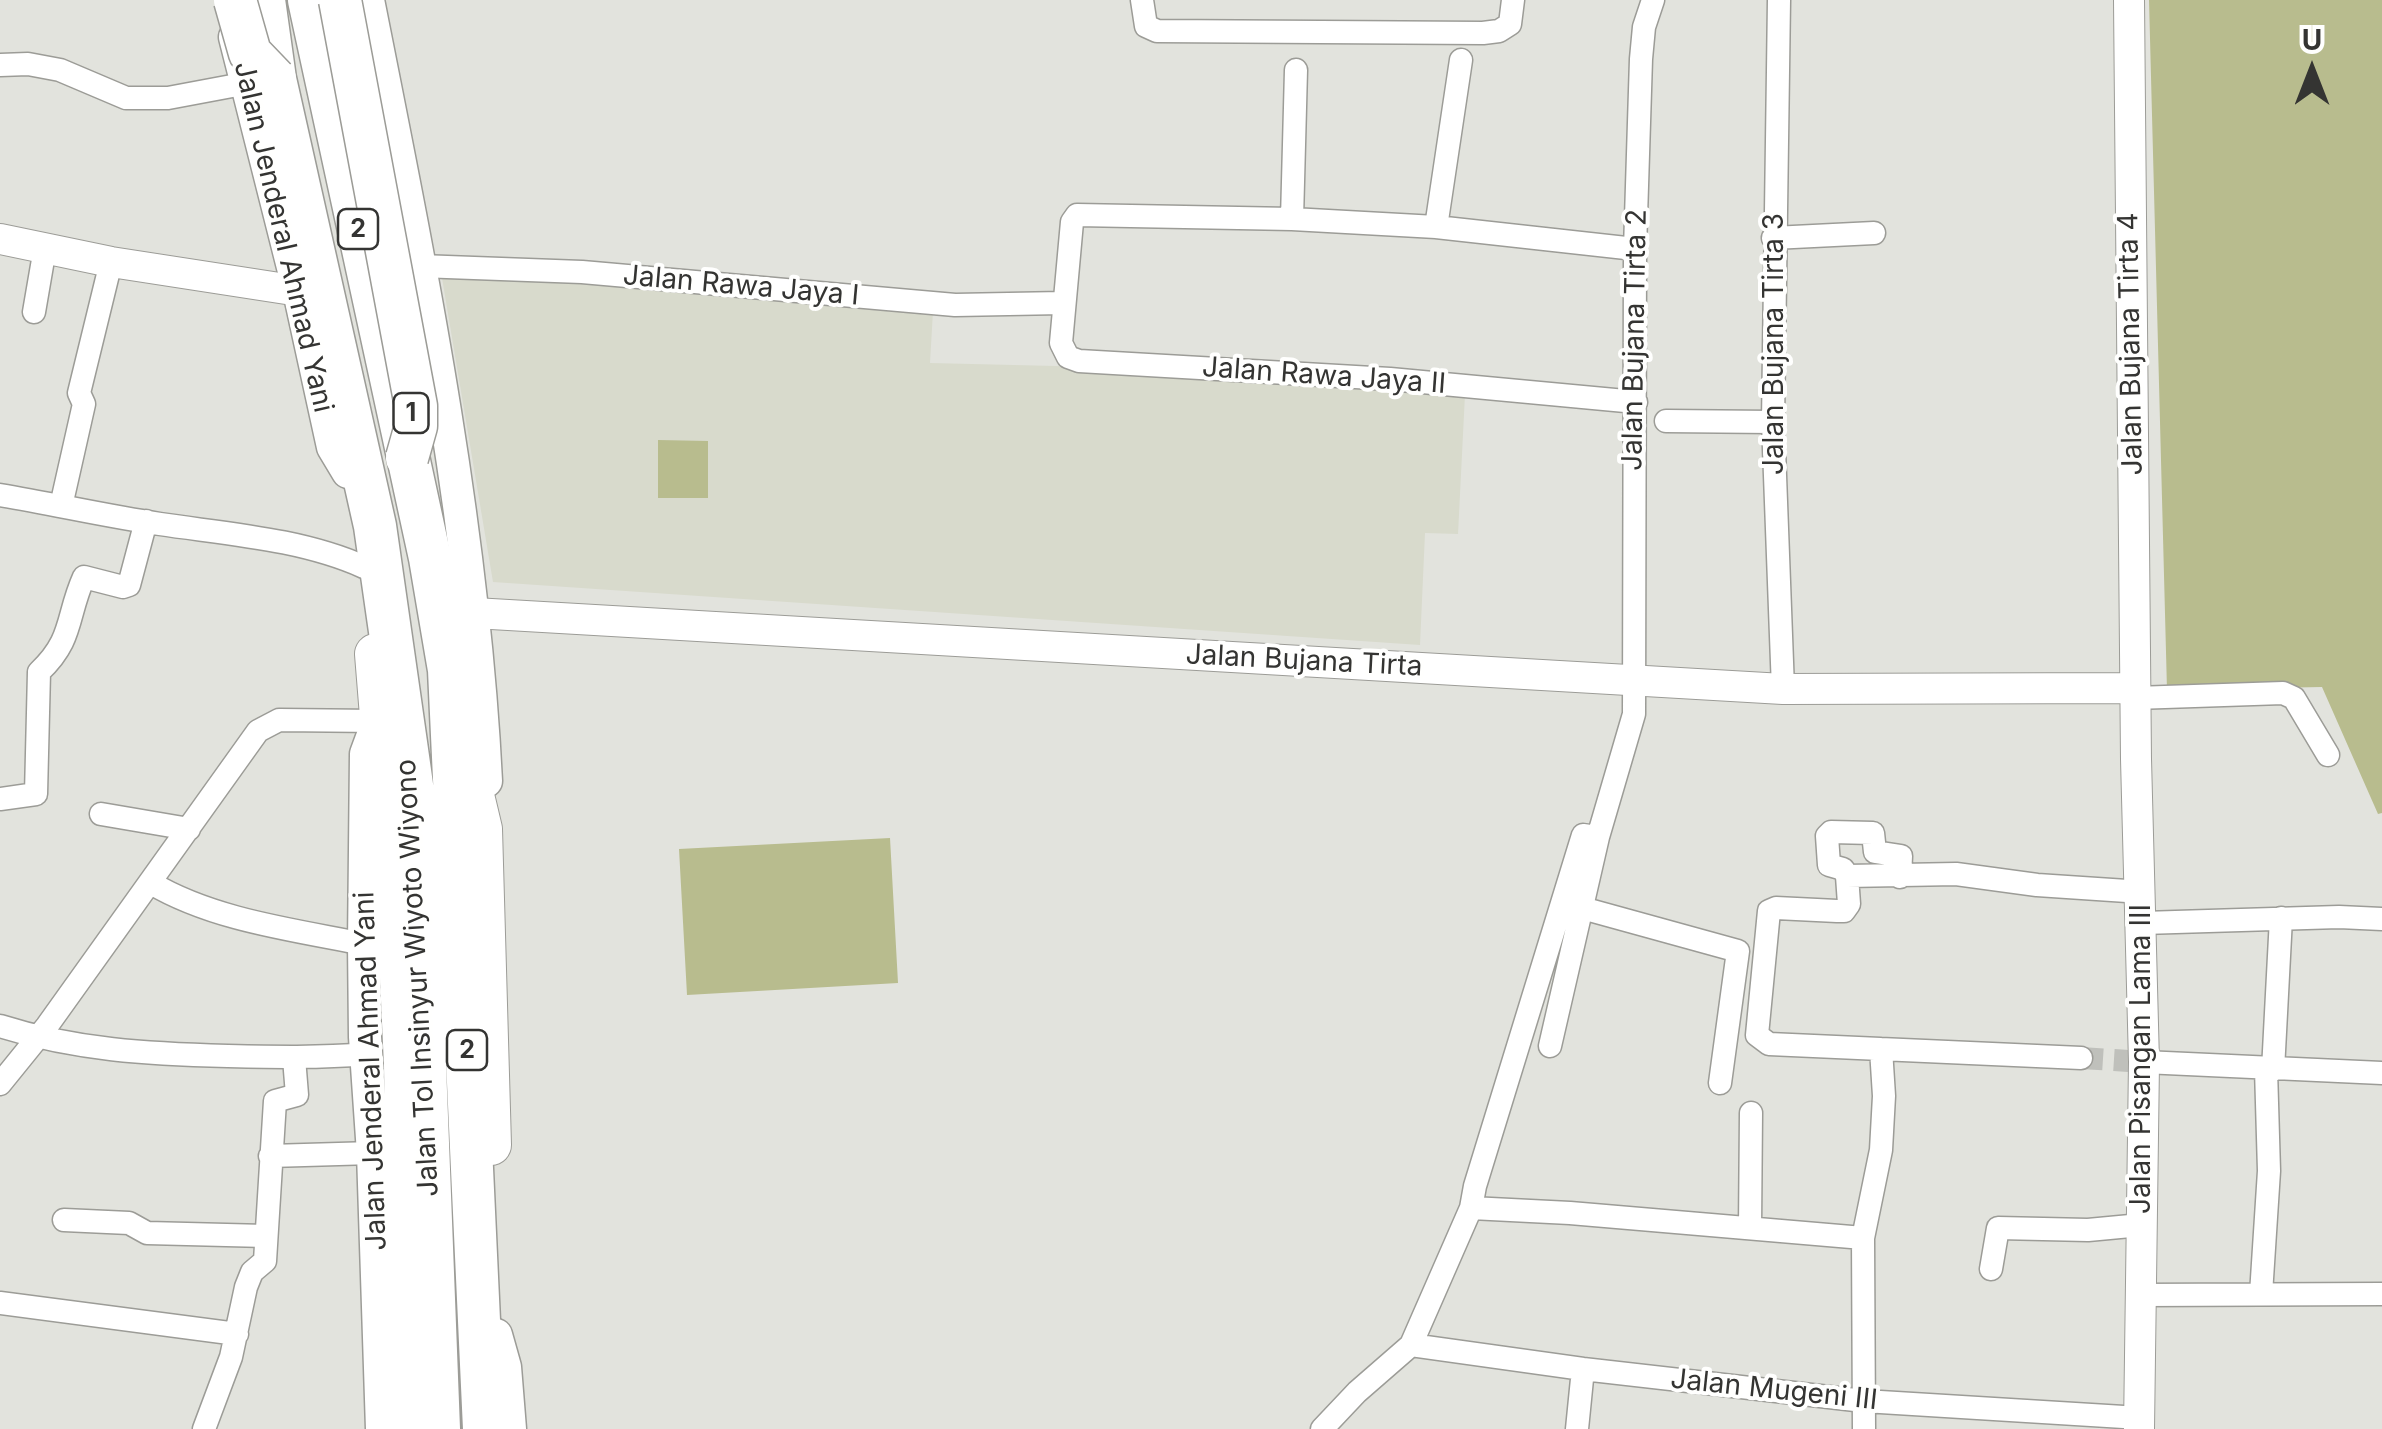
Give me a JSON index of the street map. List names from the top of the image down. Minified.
{"streets":{"highway":["2","Jalan Jenderal Ahmad Yani","1","Jalan Tol Insinyur Wiyoto Wiyono"],"street":["Jalan Rawa Jaya I","Jalan Bujana Tirta 2","Jalan Bujana Tirta 3","Jalan Bujana Tirta 4","Jalan Rawa Jaya II","Jalan Bujana Tirta","Jalan Pisangan Lama III","Jalan Mugeni III"]},"crossings":[["Jalan Jenderal Ahmad Yani","Jalan Tol Insinyur Wiyoto Wiyono"],["Jalan Rawa Jaya I","Jalan Rawa Jaya II"],["Jalan Rawa Jaya I","1"],["Jalan Bujana Tirta 2","Jalan Rawa Jaya II"],["Jalan Bujana Tirta 2","Jalan Bujana Tirta"],["Jalan Bujana Tirta 3","Jalan Bujana Tirta"],["Jalan Bujana Tirta 4","Jalan Bujana Tirta"],["Jalan Bujana Tirta 4","Jalan Pisangan Lama III"],["1","Jalan Bujana Tirta"],["Jalan Bujana Tirta","Jalan Pisangan Lama III"],["Jalan Pisangan Lama III","Jalan Mugeni III"]],"north":"top"}
